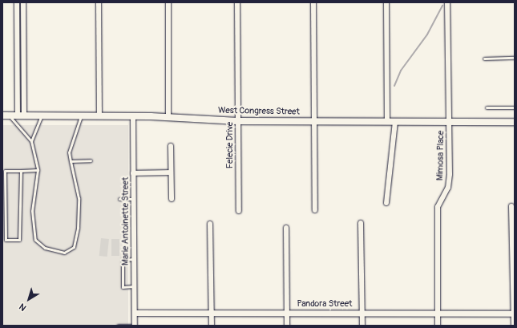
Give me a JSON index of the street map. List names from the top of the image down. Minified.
{"streets":{"main road":["West Congress Street"],"street":["Felecie Drive","Mimosa Place","Marie Antoinette Street","Pandora Street"]},"crossings":[["West Congress Street","Felecie Drive"],["West Congress Street","Mimosa Place"],["West Congress Street","Marie Antoinette Street"],["Mimosa Place","Pandora Street"],["Marie Antoinette Street","Pandora Street"]],"north":"bottom left"}
